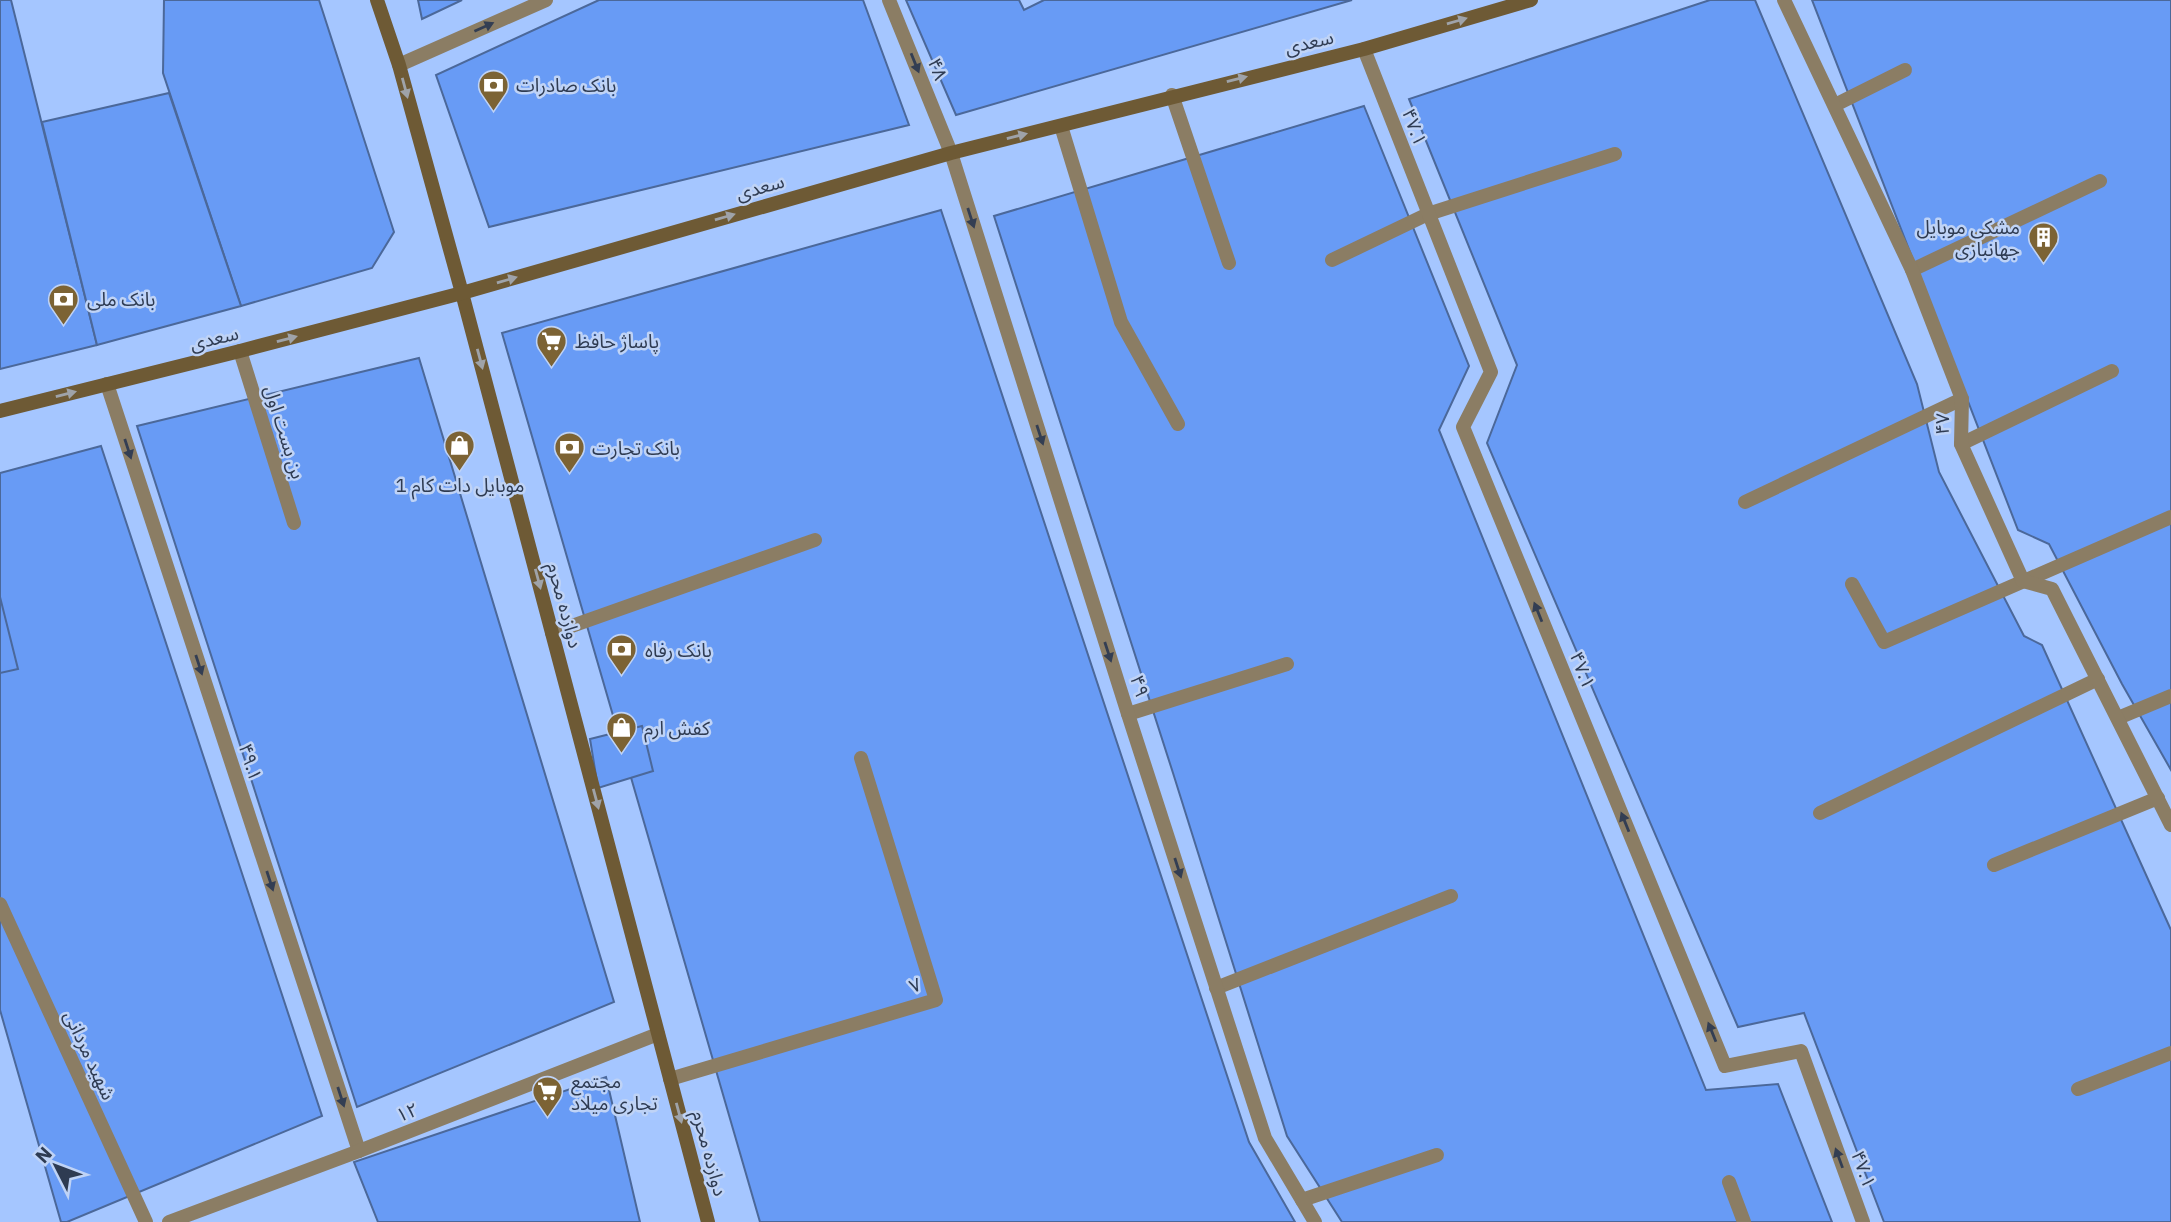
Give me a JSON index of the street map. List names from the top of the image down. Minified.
{"streets":{"main road":["سعدی","دوازده محرم"],"street":["۴۸","۴۷.۱","۴۷","بن بست اول","۴۹","۴۹.۱","۷","شهید مردانی","۱۲"]},"crossings":[["سعدی","۴۸"],["سعدی","۴۷.۱"],["سعدی","بن بست اول"],["سعدی","دوازده محرم"],["سعدی","۴۹"],["سعدی","۴۹.۱"],["۴۸","۴۹"],["دوازده محرم","۷"],["دوازده محرم","۱۲"],["۴۹.۱","۱۲"]],"one_way":["سعدی","۴۸","۴۷.۱","دوازده محرم","۴۹.۱"],"places":{"bank":["بانک صادرات","بانک ملی","بانک تجارت","بانک رفاه"],"building":["مشکی موبایل جهانبازی"],"supermarket":["پاساژ حافظ","مجتمع تجاری میلاد"],"shop":["موبایل دات کام 1","کفش ارم"]},"north":"top left"}
